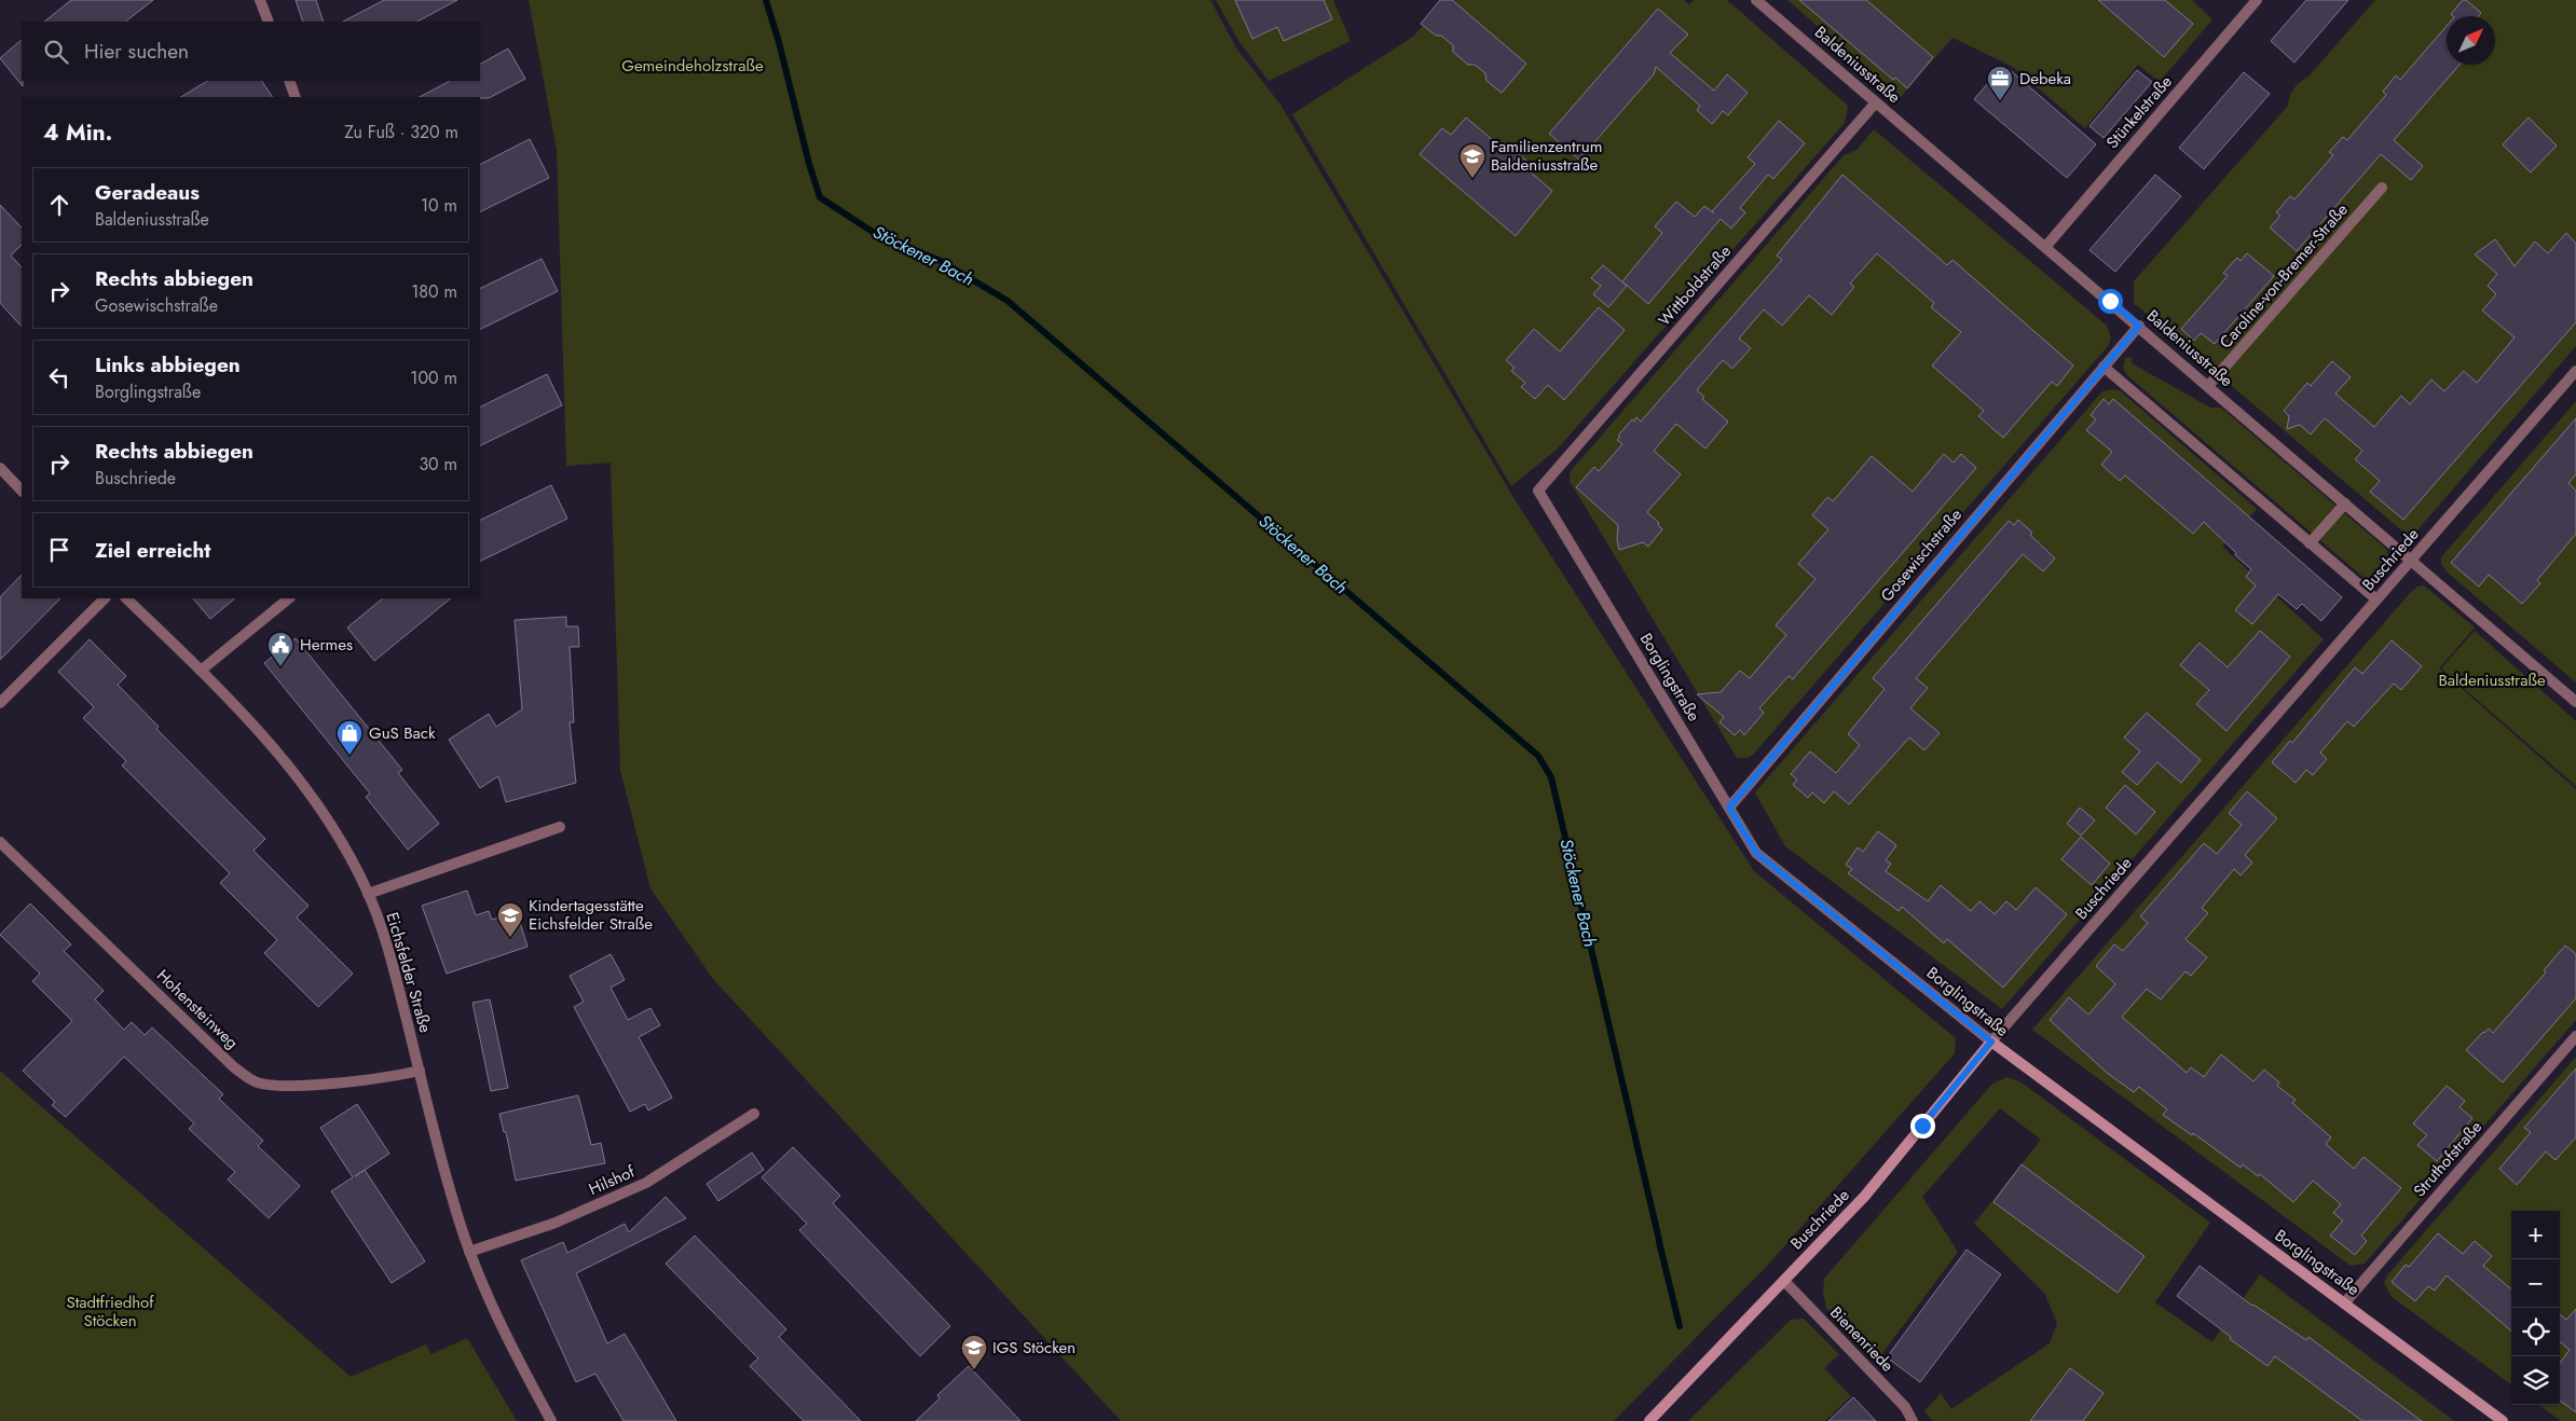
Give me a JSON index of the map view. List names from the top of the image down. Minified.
{"streets":{"street":["Baldeniusstraße","Stünkelstraße","Caroline-von-Bremer-Straße","Wittboldstraße","Gosewischstraße","Buschriede","Borglingstraße","Eichsfelder Straße","Hohensteinweg","Struthofstraße","Hilshof","Bienenriede"]},"crossings":[["Baldeniusstraße","Stünkelstraße"],["Baldeniusstraße","Caroline-von-Bremer-Straße"],["Baldeniusstraße","Wittboldstraße"],["Baldeniusstraße","Gosewischstraße"],["Baldeniusstraße","Buschriede"],["Wittboldstraße","Borglingstraße"],["Gosewischstraße","Borglingstraße"],["Buschriede","Borglingstraße"],["Buschriede","Bienenriede"],["Borglingstraße","Struthofstraße"],["Eichsfelder Straße","Hohensteinweg"],["Eichsfelder Straße","Hilshof"]],"water":["Stöckener Bach"],"parks":["Gemeindeholzstraße","Baldeniusstraße","Stadtfriedhof Stöcken"],"places":{"office":["Debeka"],"school or university":["Familienzentrum Baldeniusstraße","Kindertagesstätte Eichsfelder Straße","IGS Stöcken"],"public building":["Hermes"],"shop":["GuS Back"]},"north":"top right","page":{"search":"Hier suchen","heading":["4 Min.","Zu Fuß · 320 m"],"list":[["Geradeaus","Baldeniusstraße","10 m"],["Rechts abbiegen","Gosewischstraße","180 m"],["Links abbiegen","Borglingstraße","100 m"],["Rechts abbiegen","Buschriede","30 m"],"Ziel erreicht"],"map_buttons":["+","−"]}}
